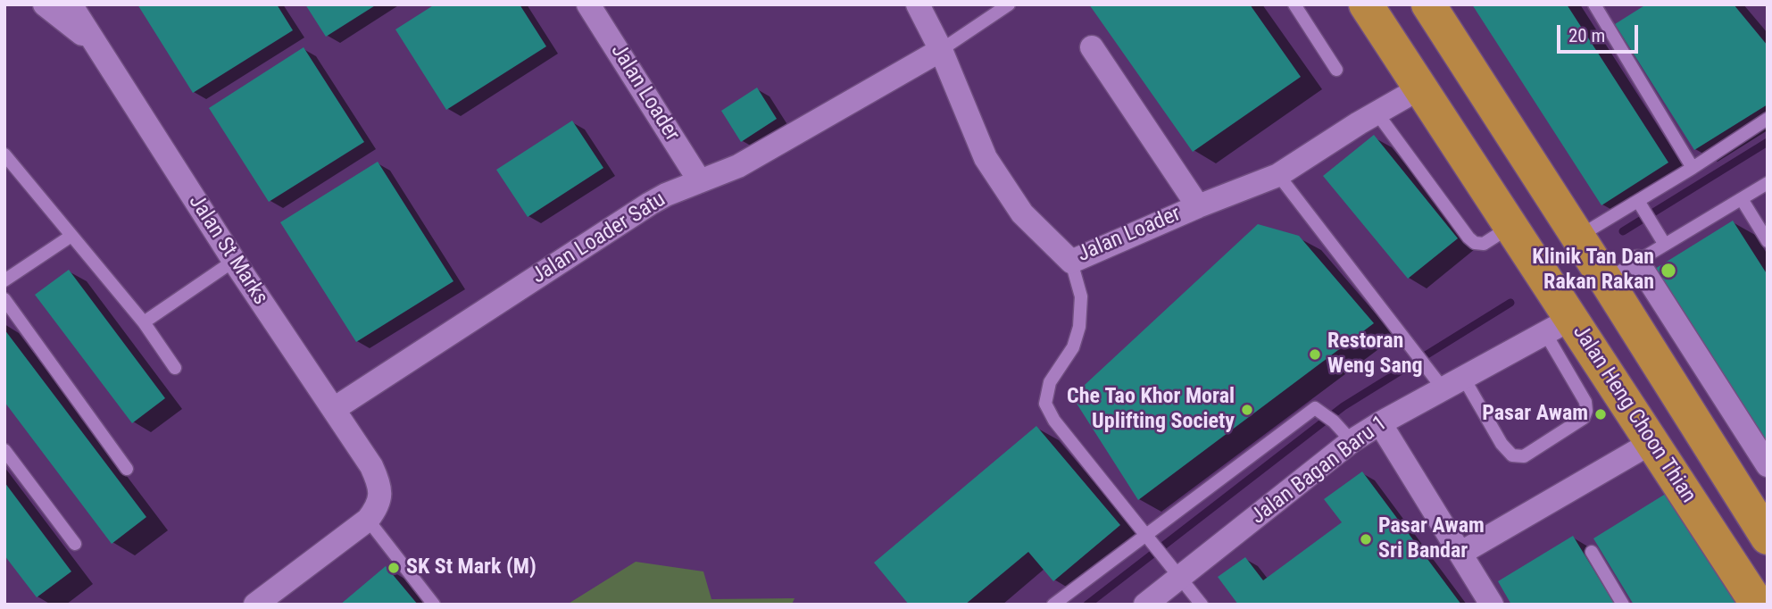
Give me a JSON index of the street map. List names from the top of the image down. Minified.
{"streets":{"highway":["Jalan Heng Choon Thian"],"street":["Jalan Loader","Jalan Loader Satu","Jalan St Marks","Jalan Bagan Baru 1"]},"crossings":[["Jalan Loader","Jalan Loader Satu"],["Jalan Loader","Jalan Heng Choon Thian"],["Jalan Loader Satu","Jalan St Marks"],["Jalan Heng Choon Thian","Jalan Bagan Baru 1"]],"places":["Klinik Tan Dan Rakan Rakan","Restoran Weng Sang","Che Tao Khor Moral Uplifting Society","Pasar Awam","Pasar Awam Sri Bandar","SK St Mark (M)"],"scale_bar":"20 m"}
